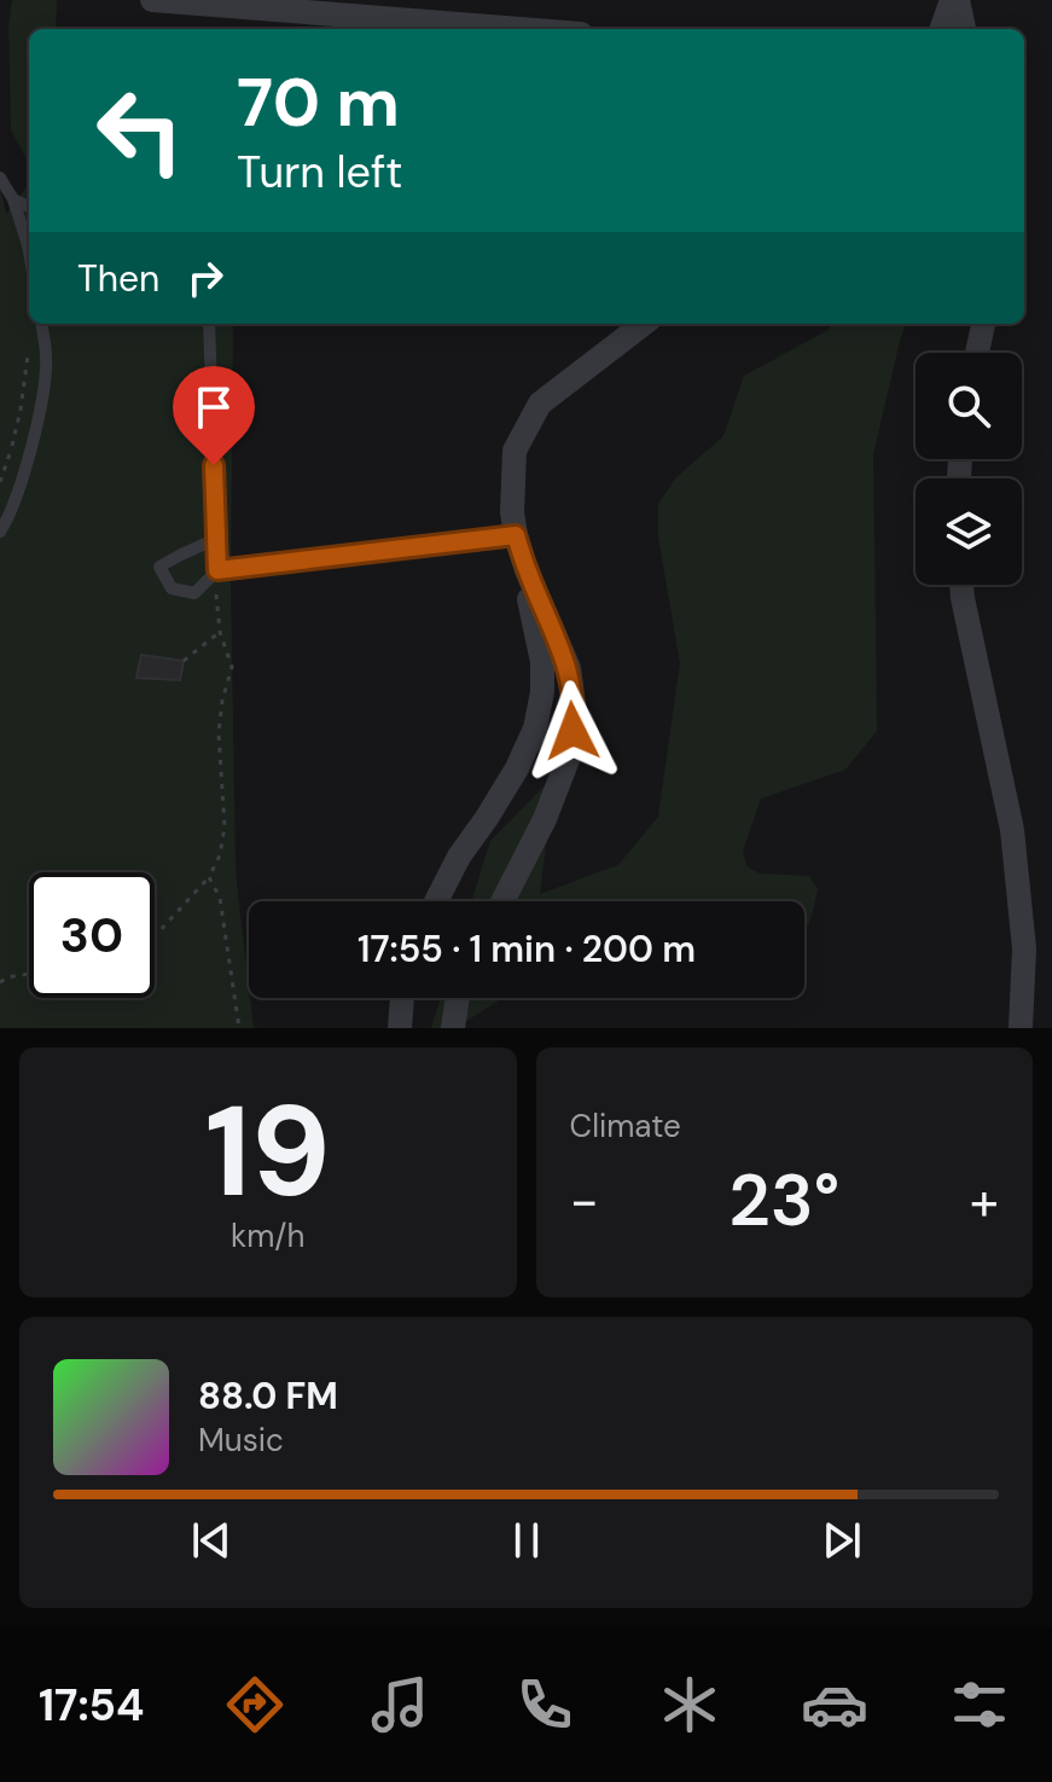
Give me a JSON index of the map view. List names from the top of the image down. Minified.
{"page":{"turn":["70 m","Turn left"],"then":"Then","limit":"30","trip":"17:55 · 1 min · 200 m","tile":[["19","km/h"],"Climate"],"heat":["−","23°","+"],"song":["88.0 FM","Music"],"tabs":"17:54"}}
